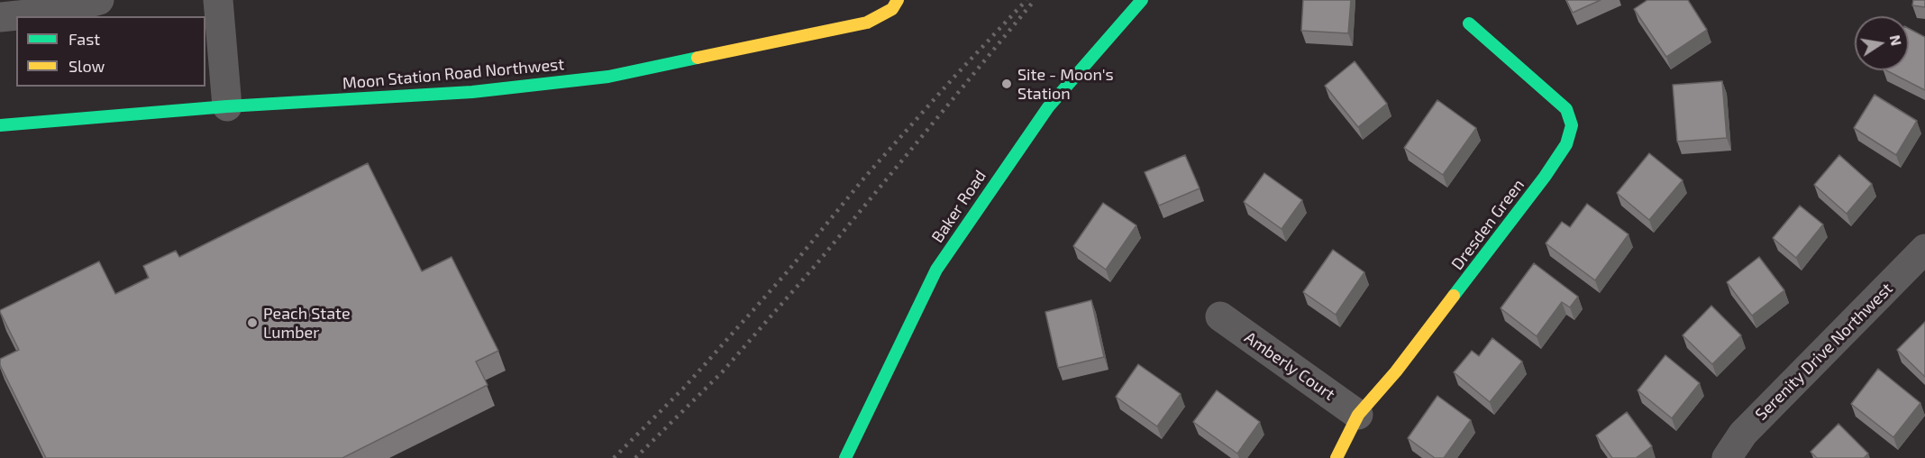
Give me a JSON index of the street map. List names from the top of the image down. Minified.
{"streets":{"street":["Moon Station Road Northwest","Baker Road","Dresden Green","Serenity Drive Northwest","Amberly Court"]},"crossings":[["Dresden Green","Amberly Court"]],"places":["Site - Moon's Station","Peach State Lumber"],"legend":["Fast","Slow"],"north":"right"}
